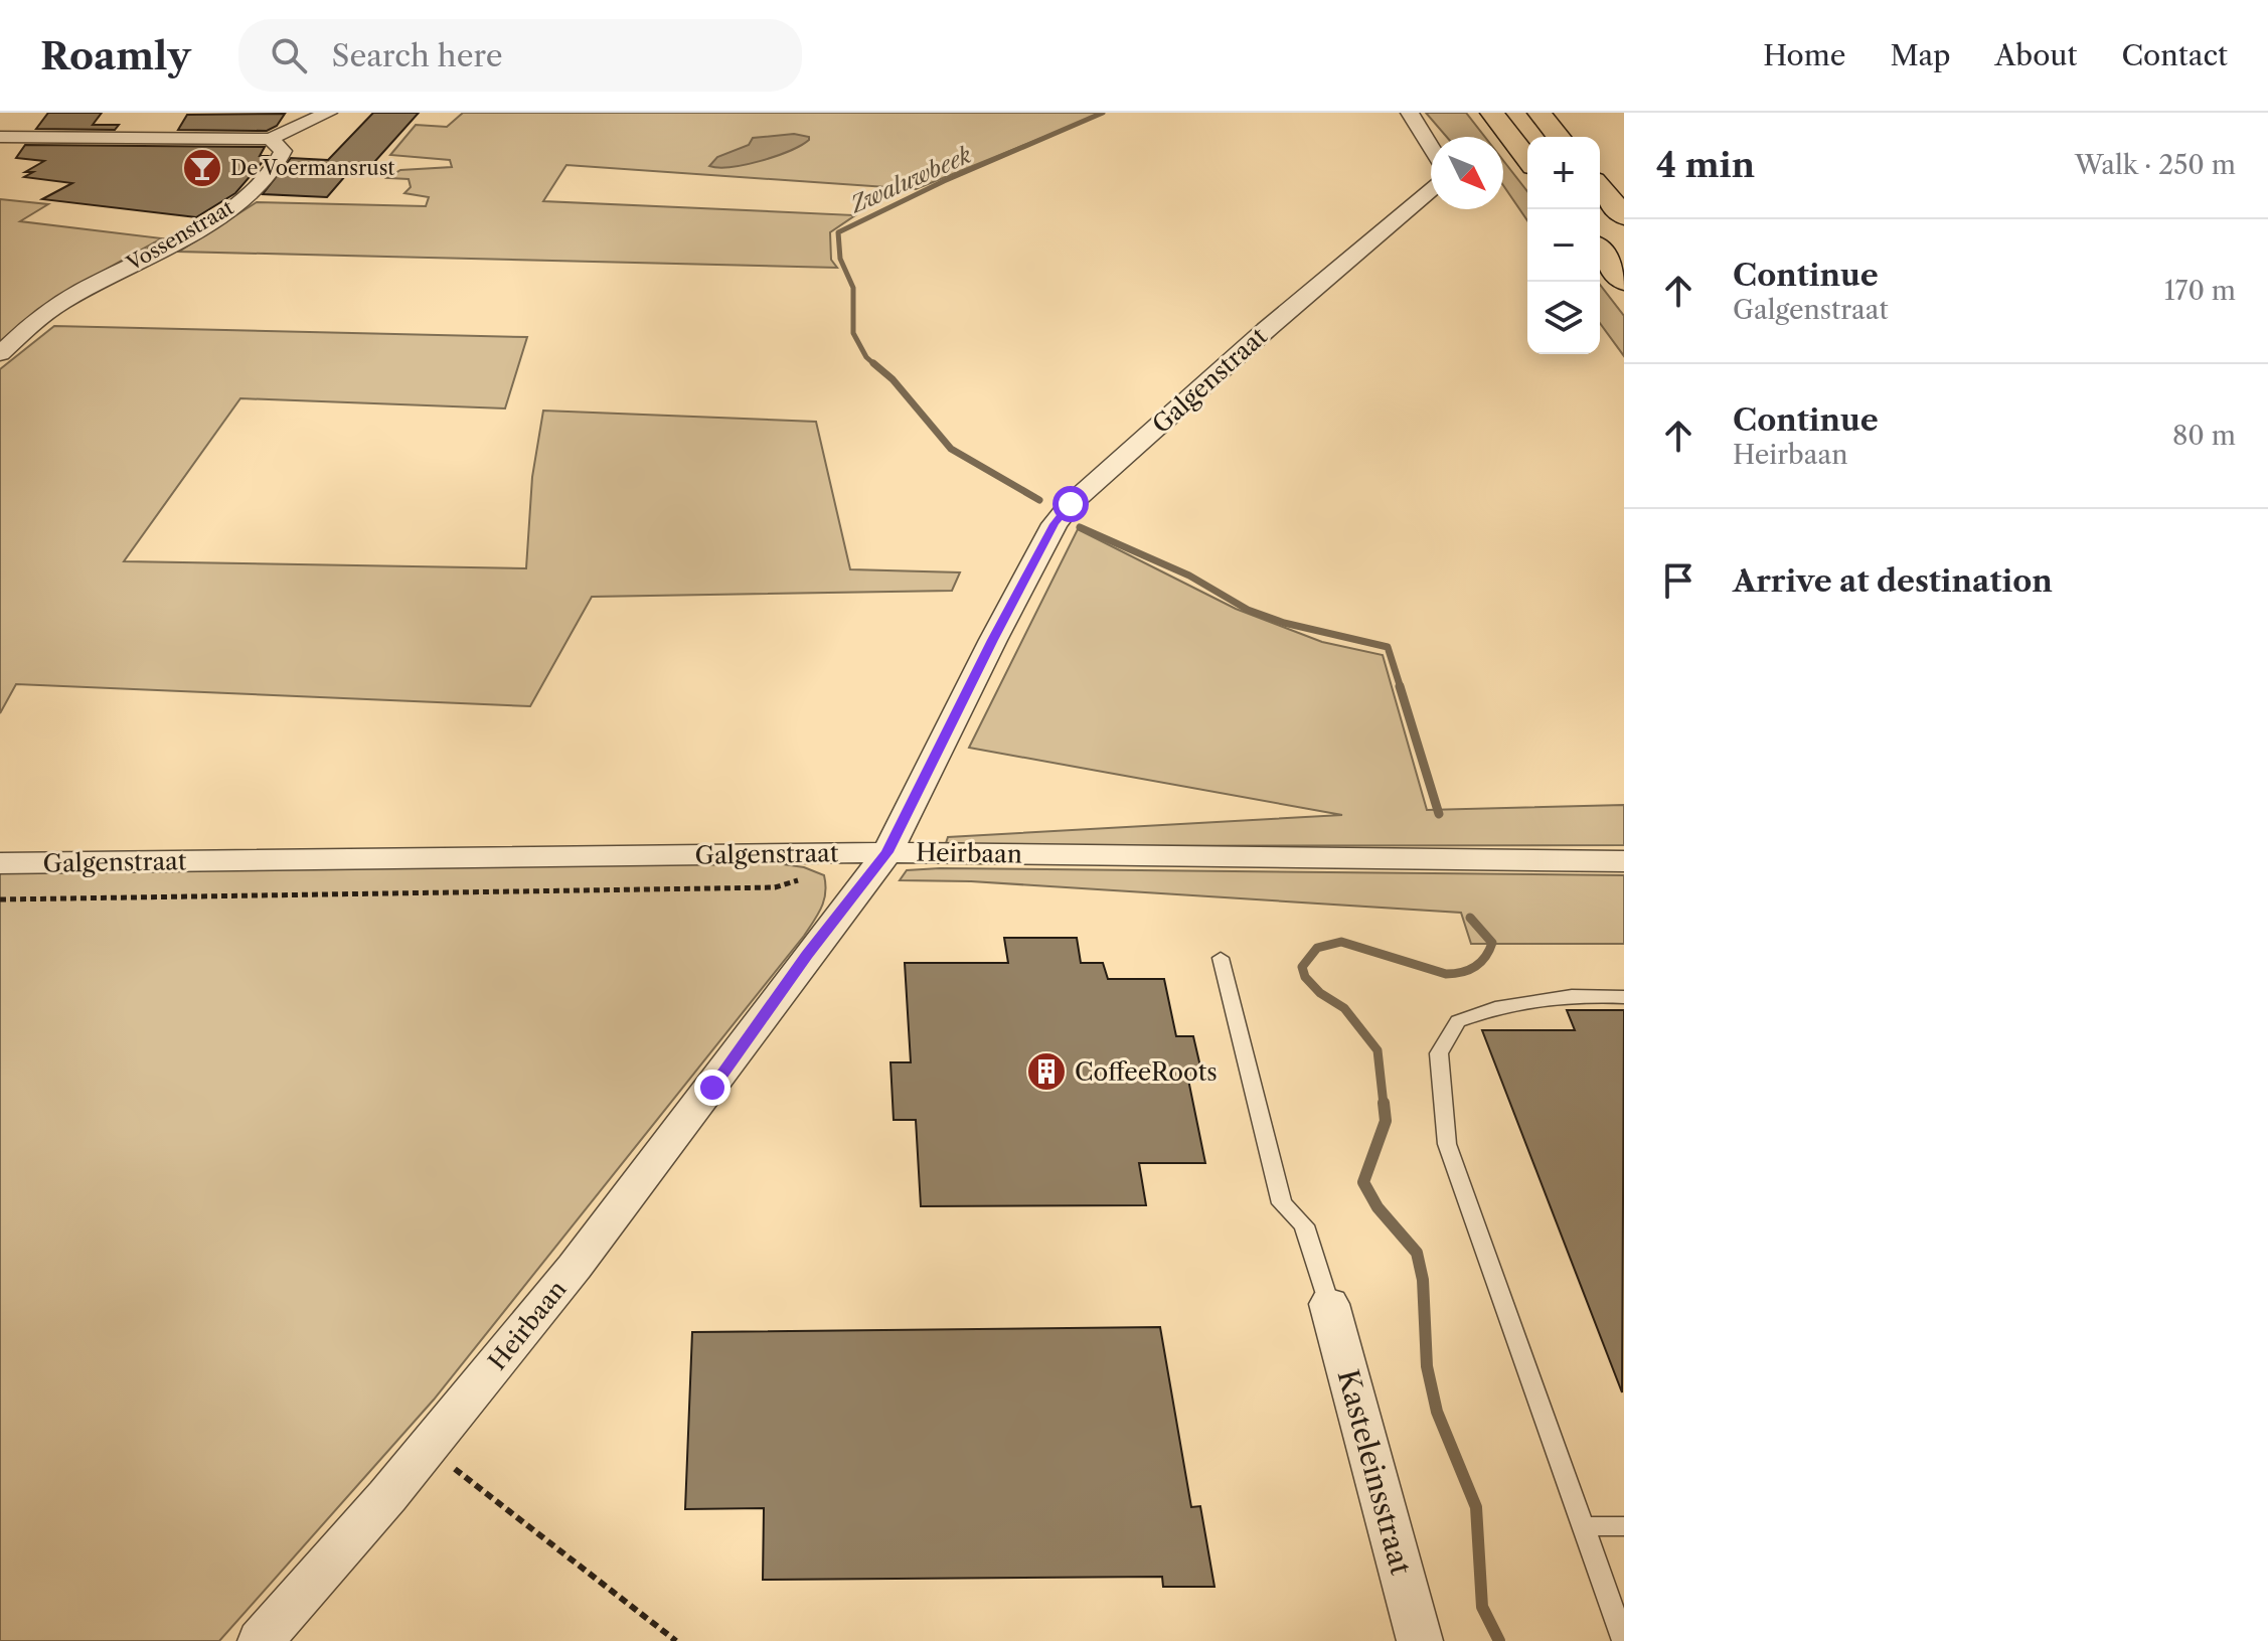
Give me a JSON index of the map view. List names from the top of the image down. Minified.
{"streets":{"street":["Vossenstraat","Galgenstraat","Heirbaan","Kasteleinsstraat"]},"crossings":[["Galgenstraat","Heirbaan"]],"water":["Zwaluwbeek"],"places":{"bar":["De Voermansrust"],"building":["CoffeeRoots"]},"north":"bottom right","page":{"header":"Roamly","search":"Search here","nav":["Home","Map","About","Contact"],"heading":["4 min","Walk · 250 m"],"map_buttons":["+","−"],"list":[["Continue","Galgenstraat","170 m"],["Continue","Heirbaan","80 m"],"Arrive at destination"]}}
